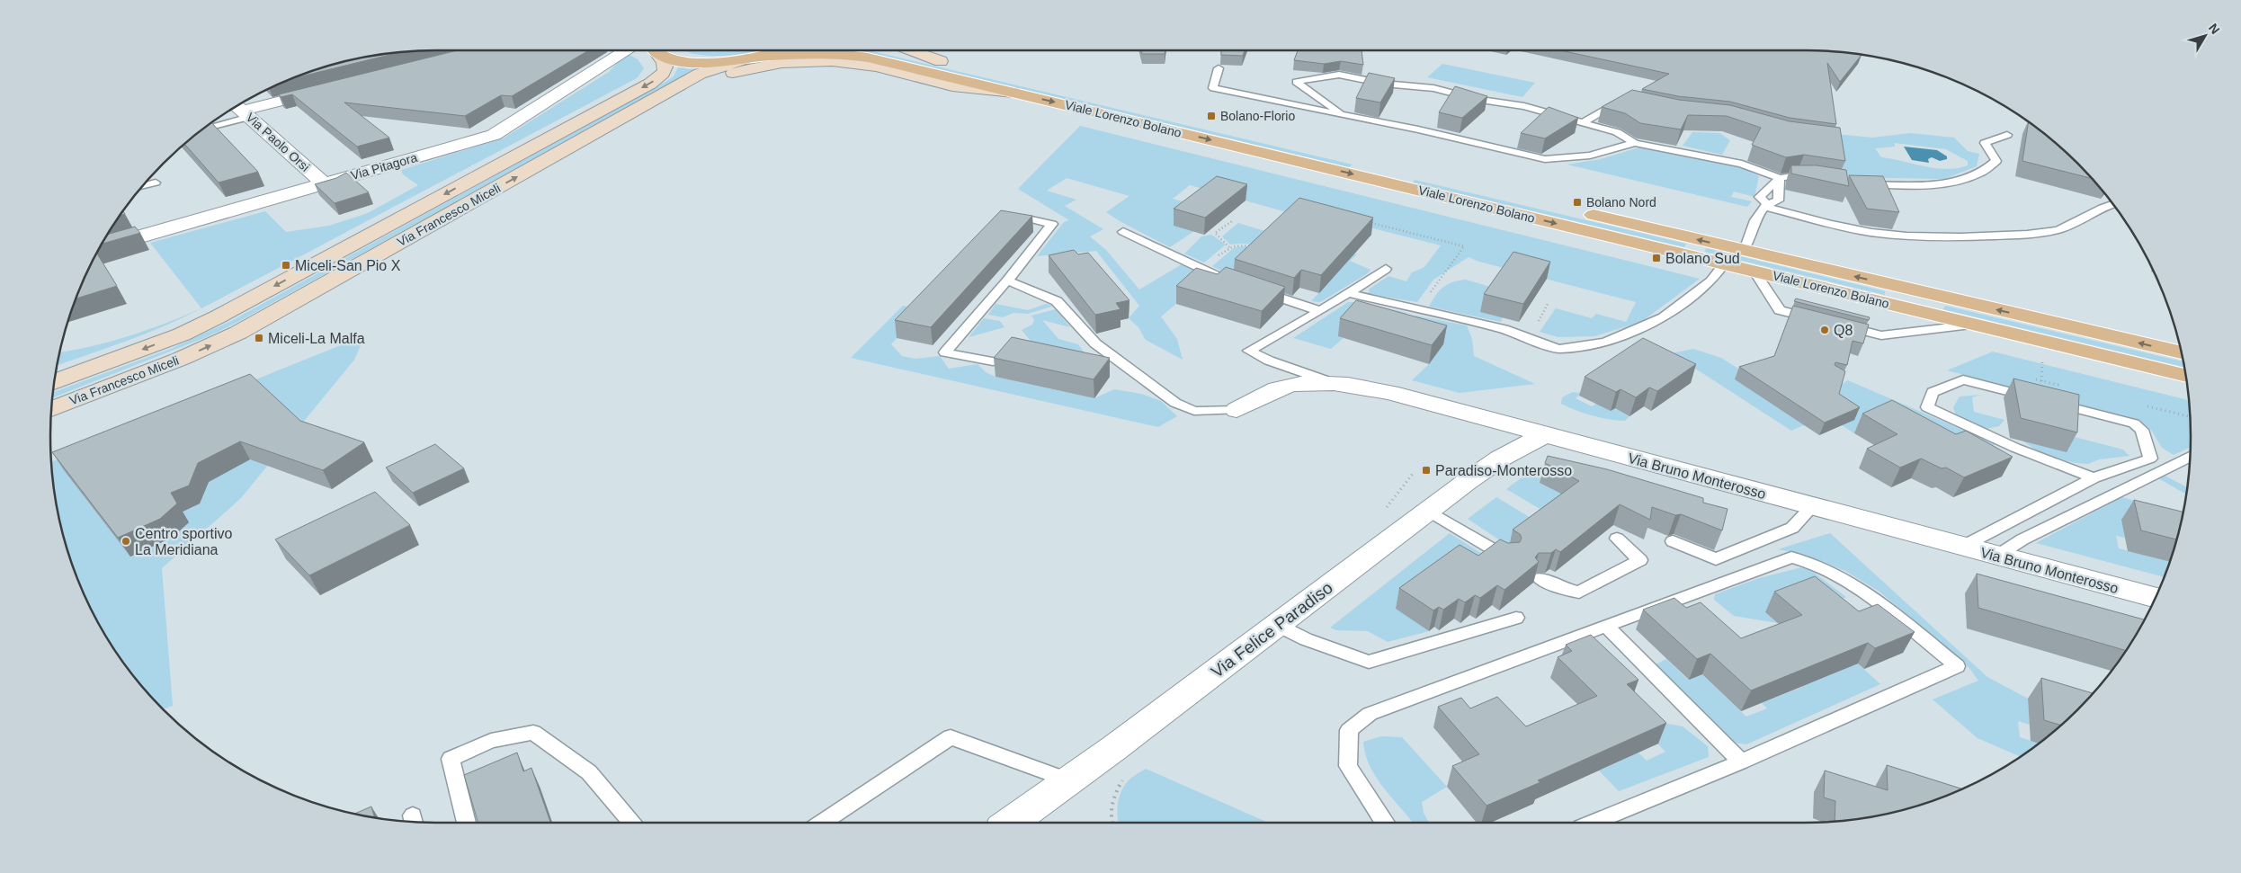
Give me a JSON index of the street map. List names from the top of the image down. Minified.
{"streets":{"main road":["Viale Lorenzo Bolano","Via Francesco Miceli"],"street":["Via Paolo Orsi","Via Pitagora","Via Bruno Monterosso","Via Felice Paradiso"]},"crossings":[["Viale Lorenzo Bolano","Via Francesco Miceli"],["Via Paolo Orsi","Via Pitagora"],["Via Bruno Monterosso","Via Felice Paradiso"]],"places":{"transit":["Bolano-Florio","Bolano Nord","Bolano Sud","Miceli-San Pio X","Miceli-La Malfa","Paradiso-Monterosso"],"other":["Q8","Centro sportivo La Meridiana"]},"north":"top right"}
